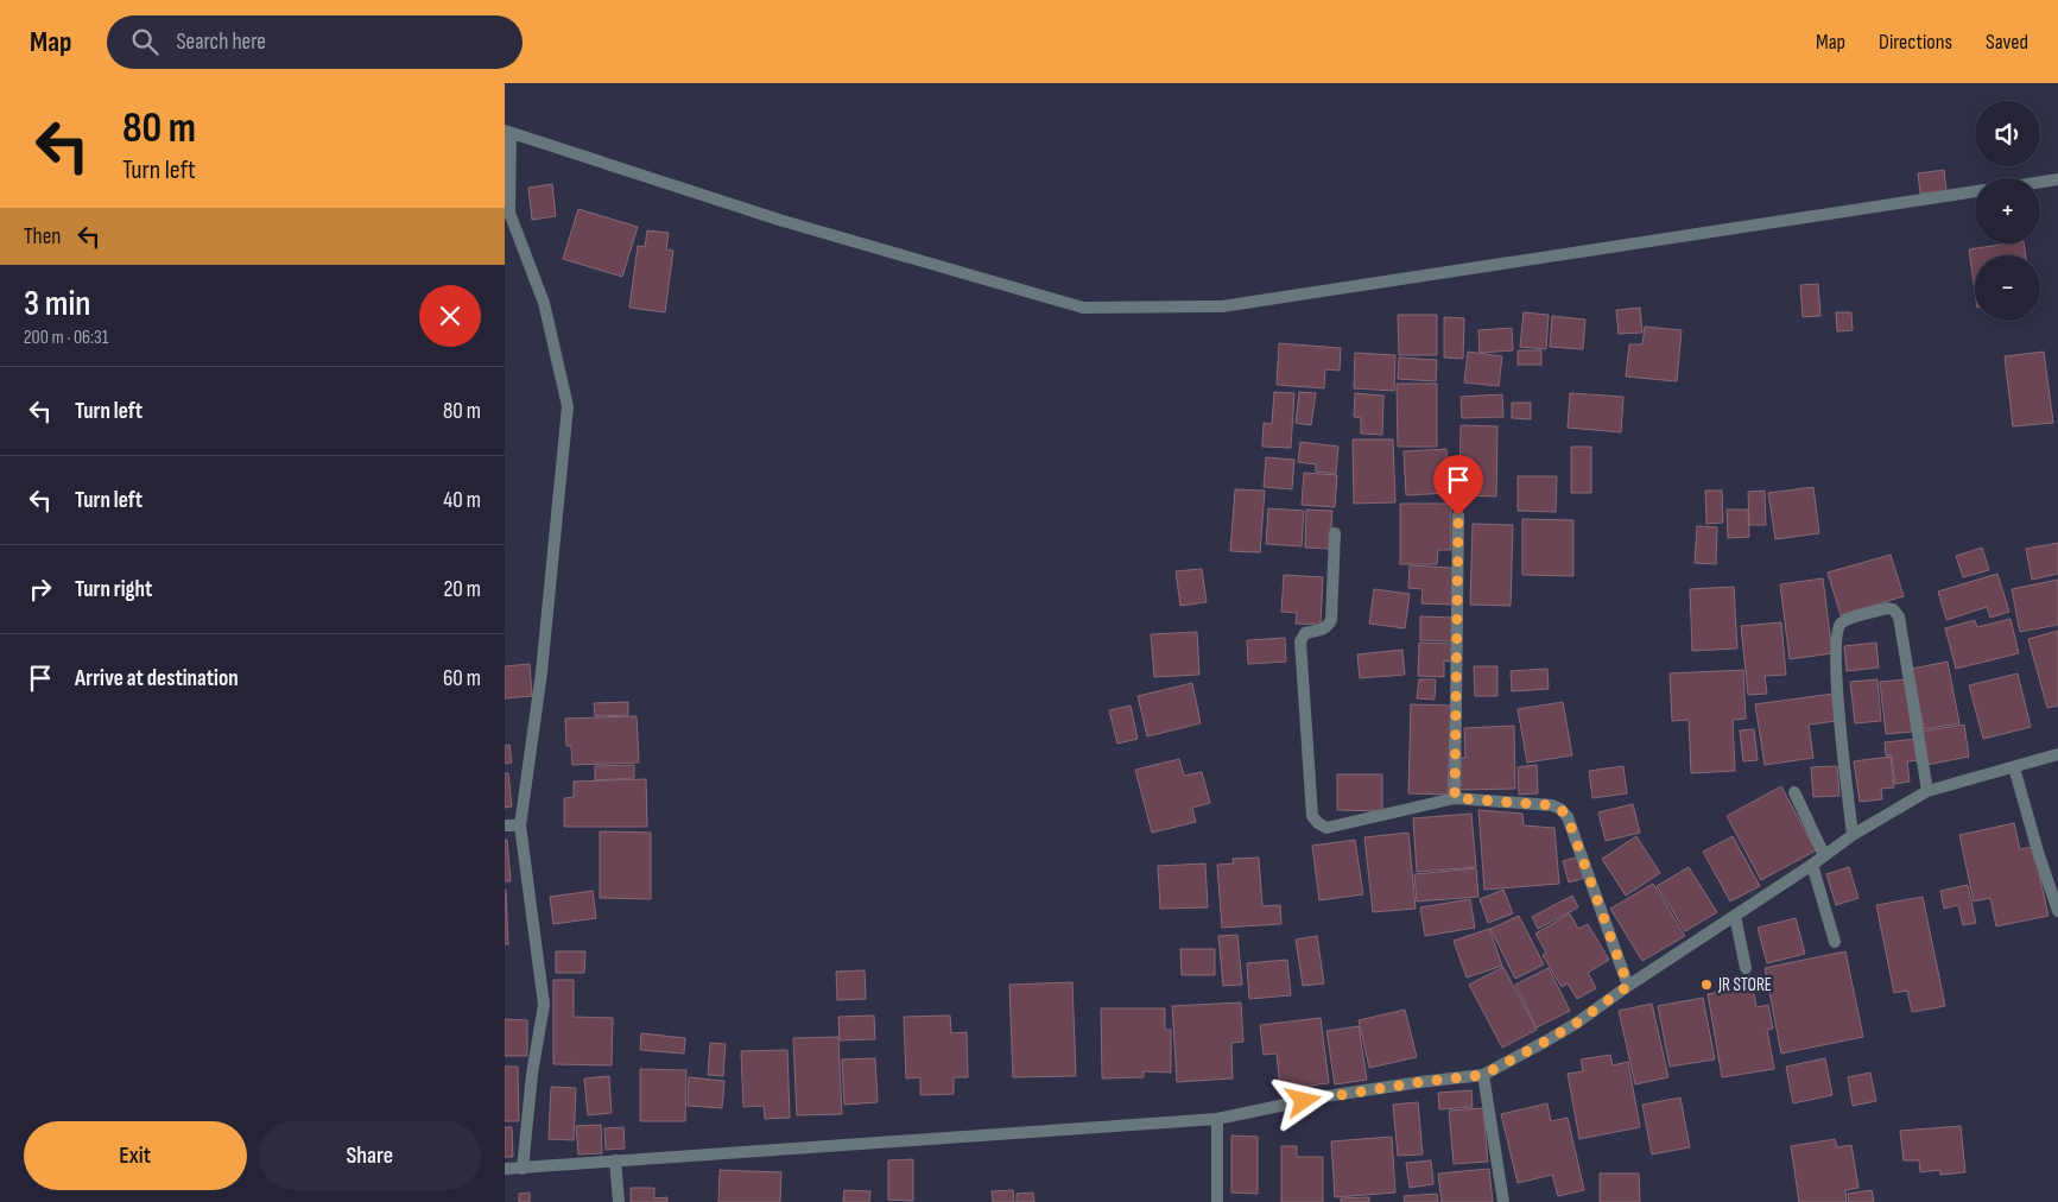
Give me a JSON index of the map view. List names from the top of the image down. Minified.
{"places":["JR STORE"],"page":{"header":"Map","search":"Search here","nav":["Map","Directions","Saved"],"turn":["80 m","Turn left"],"map_buttons":["+","−"],"then":"Then","heading":["3 min","200 m · 06:31"],"list":[{"name":"Turn left","value":"80 m"},{"name":"Turn left","value":"40 m"},{"name":"Turn right","value":"20 m"},{"name":"Arrive at destination","value":"60 m"}],"buttons":["Exit","Share"]}}
